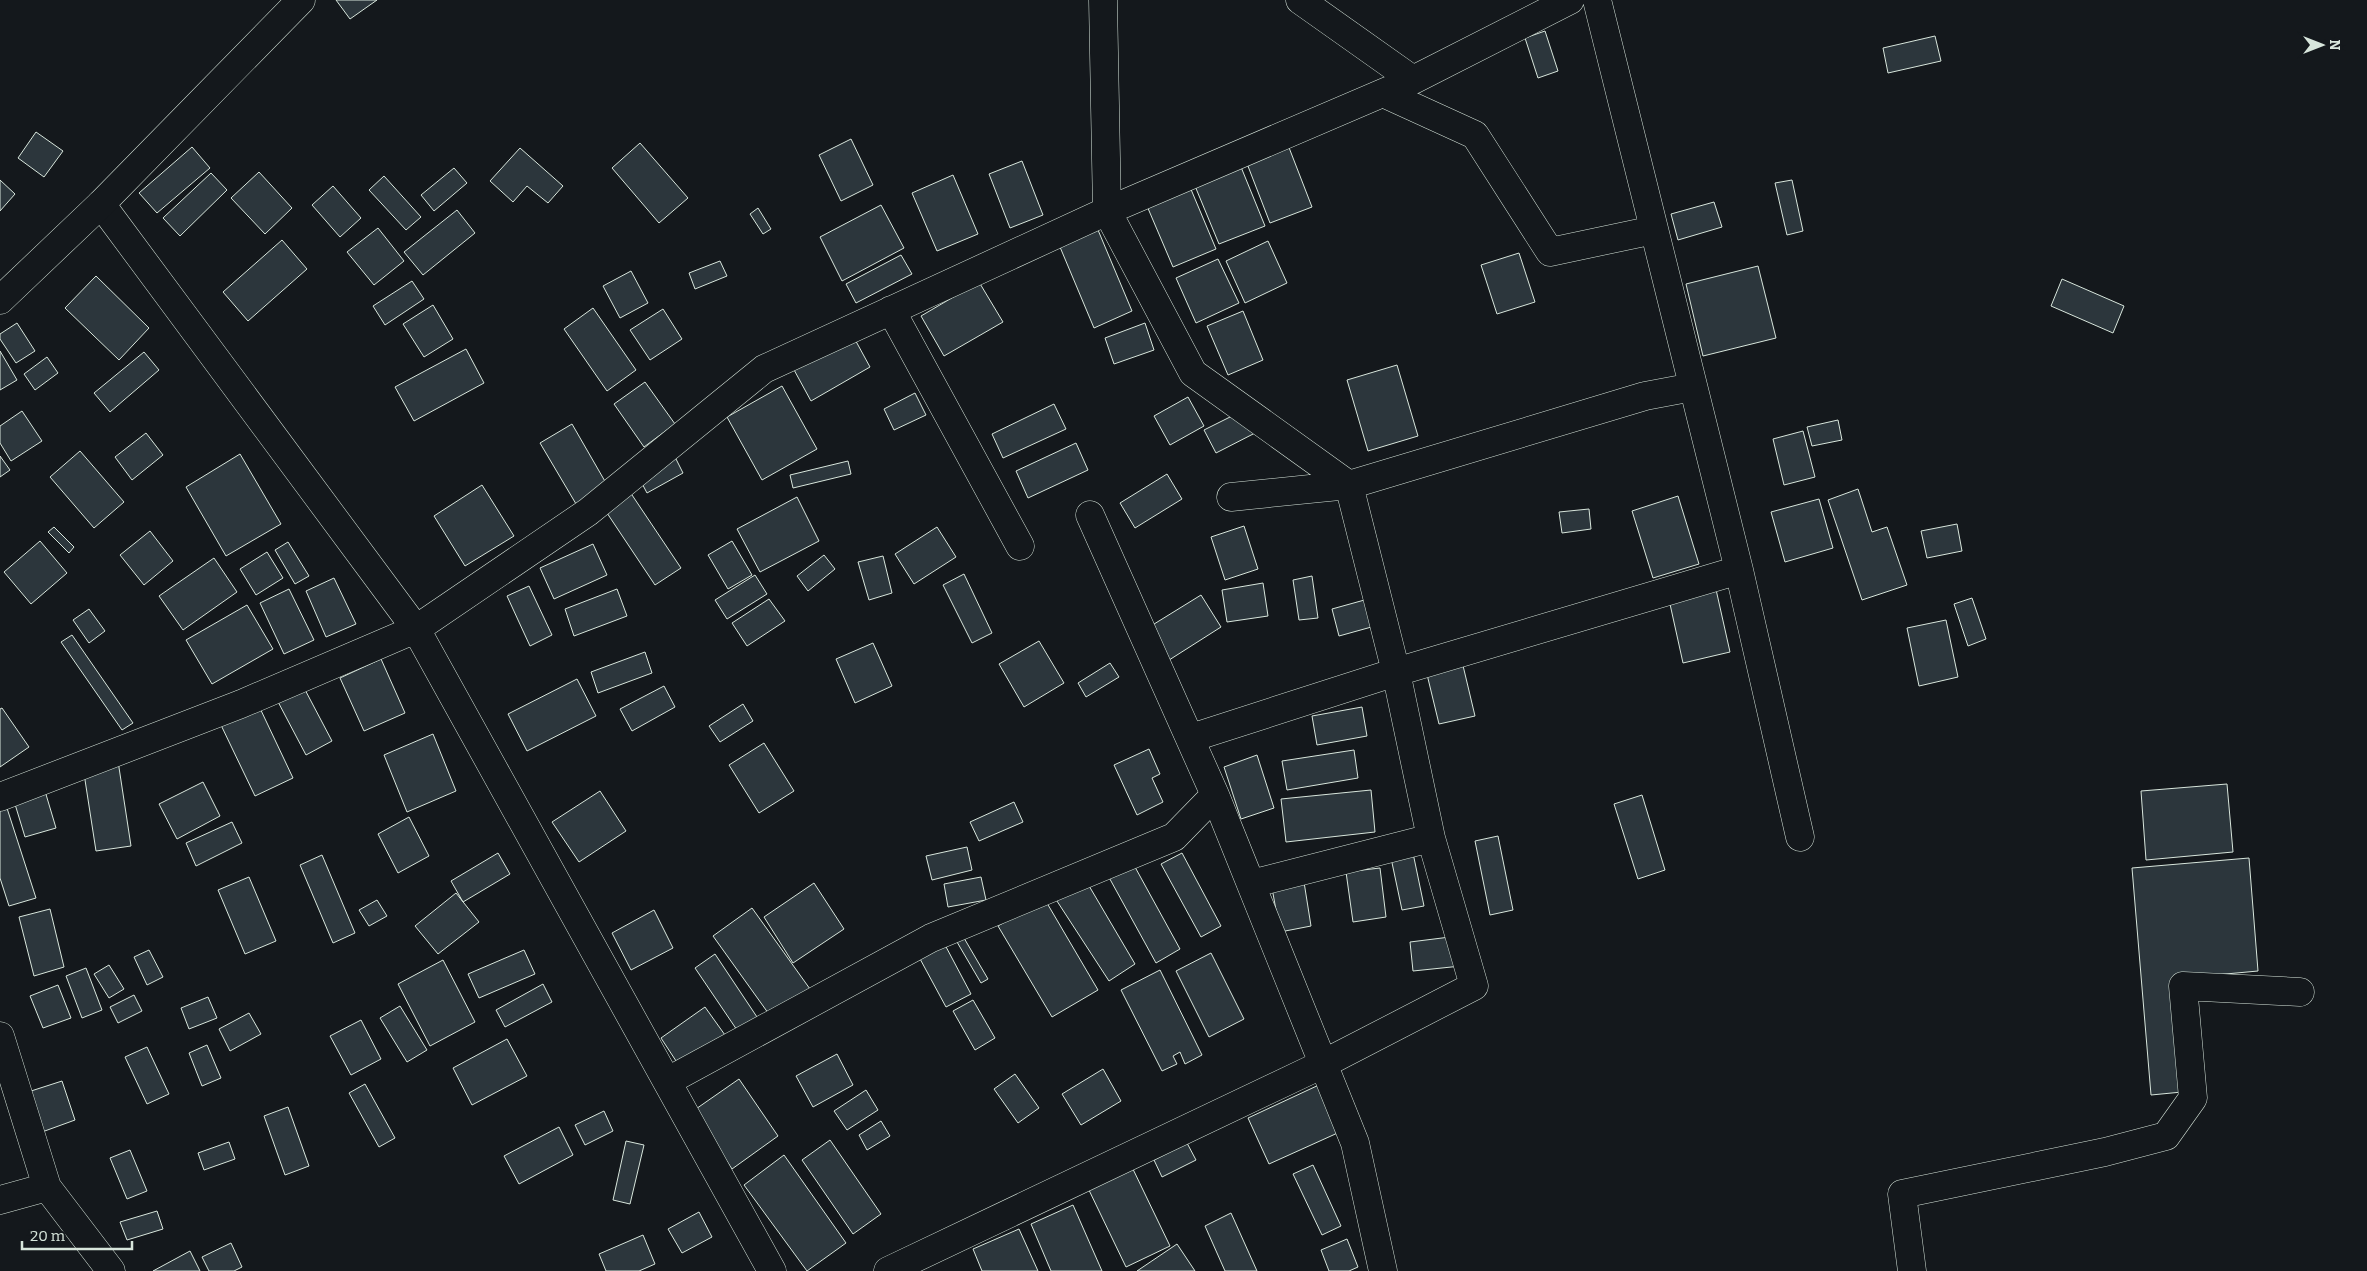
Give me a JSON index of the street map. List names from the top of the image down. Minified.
{"scale_bar":"20 m","north":"right"}
